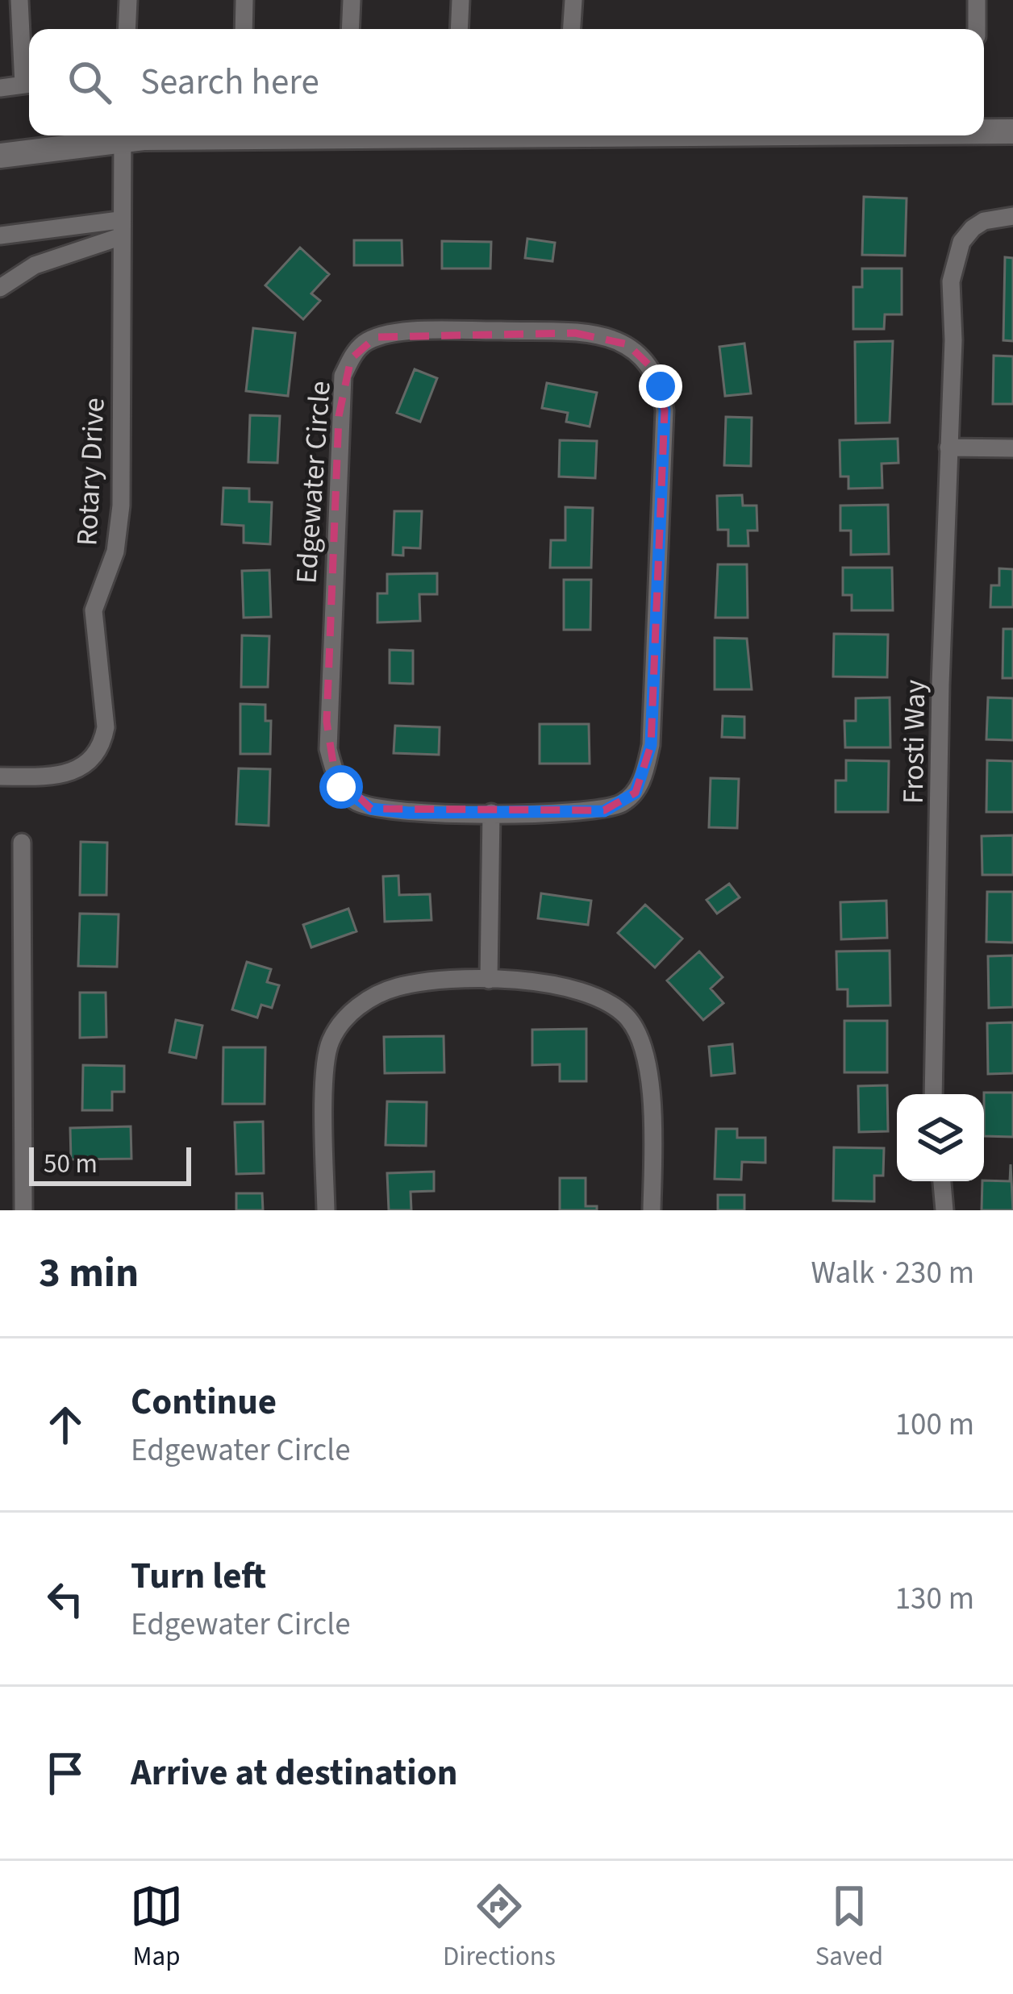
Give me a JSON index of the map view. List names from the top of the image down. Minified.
{"streets":{"street":["Rotary Drive","Edgewater Circle","Frosti Way"]},"scale_bar":"50 m","page":{"search":"Search here","scale":"50 m","heading":["3 min","Walk · 230 m"],"list":[["Continue","Edgewater Circle","100 m"],["Turn left","Edgewater Circle","130 m"],"Arrive at destination"],"nav":["Map","Directions","Saved"]}}
